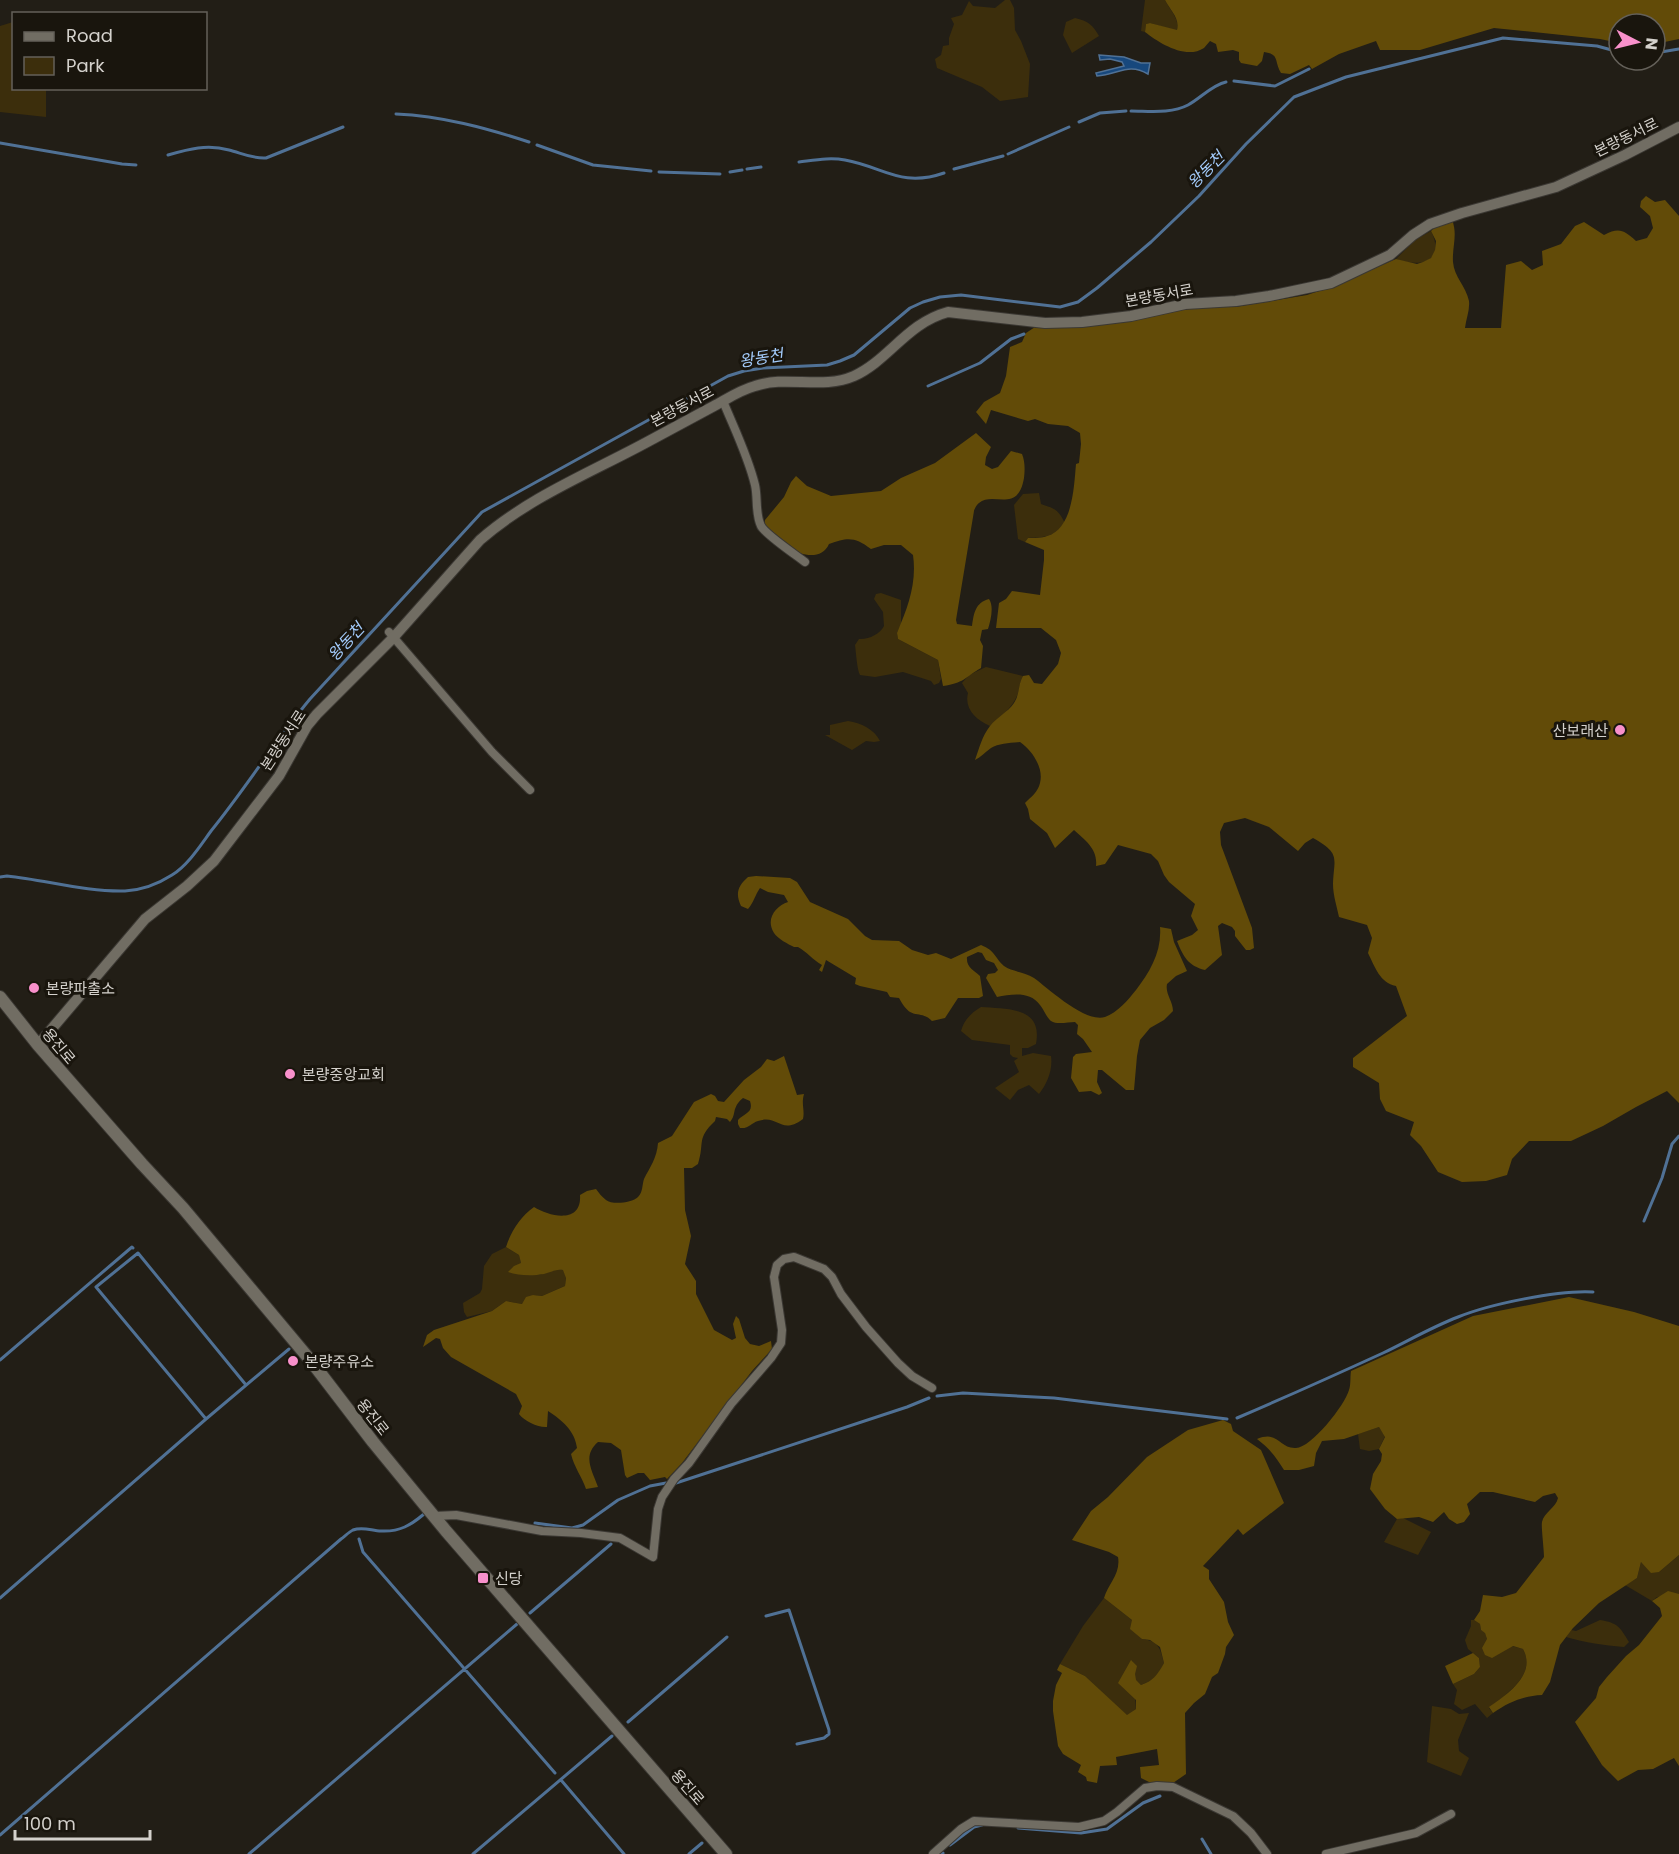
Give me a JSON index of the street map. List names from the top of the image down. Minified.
{"streets":{"main road":["용진로"],"street":["본량동서로"]},"crossings":[["본량동서로","용진로"]],"water":["왕동천"],"places":{"other":["산보래산","본량파출소","본량중앙교회","본량주유소"],"transit":["신당"]},"legend":["Road","Park"],"scale_bar":"100 m","north":"right"}
